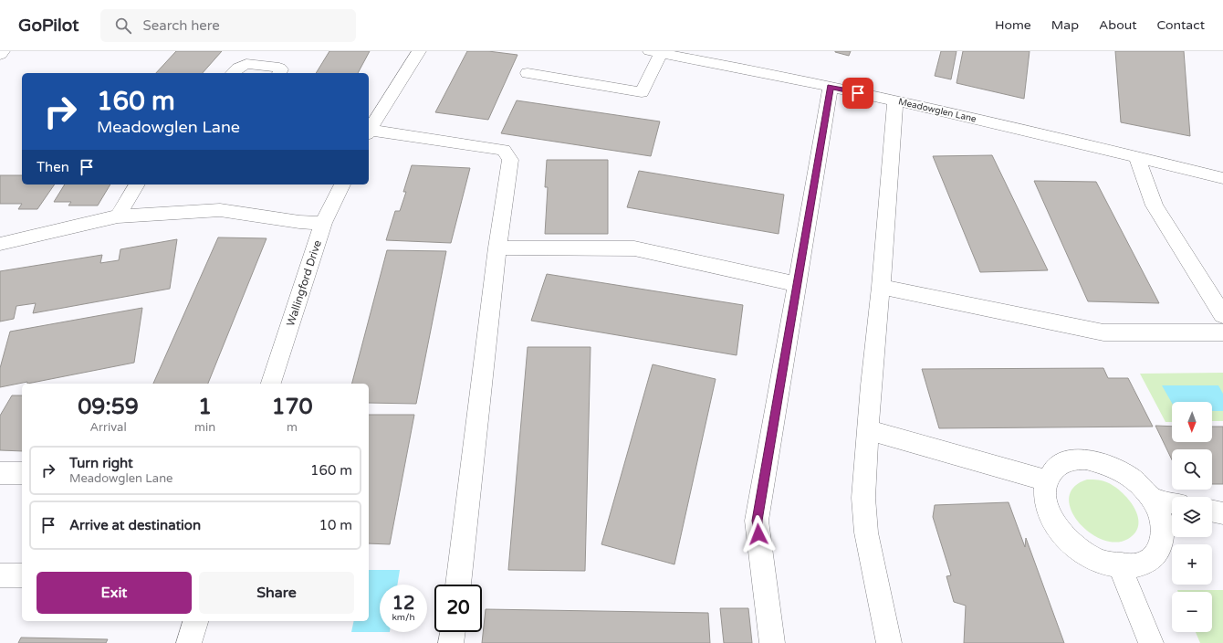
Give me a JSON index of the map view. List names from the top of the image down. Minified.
{"streets":{"street":["Meadowglen Lane","Wallingford Drive"]},"north":"bottom","page":{"header":"GoPilot","search":"Search here","nav":["Home","Map","About","Contact"],"turn":["160 m","Meadowglen Lane"],"then":"Then","eta":["09:59","Arrival","1","min","170","m"],"map_buttons":["+","−"],"list":[{"name":"Turn right","note":"Meadowglen Lane","value":"160 m"},{"name":"Arrive at destination","value":"10 m"}],"buttons":["Exit","Share"],"speed":"12 km/h","limit":"20"}}
